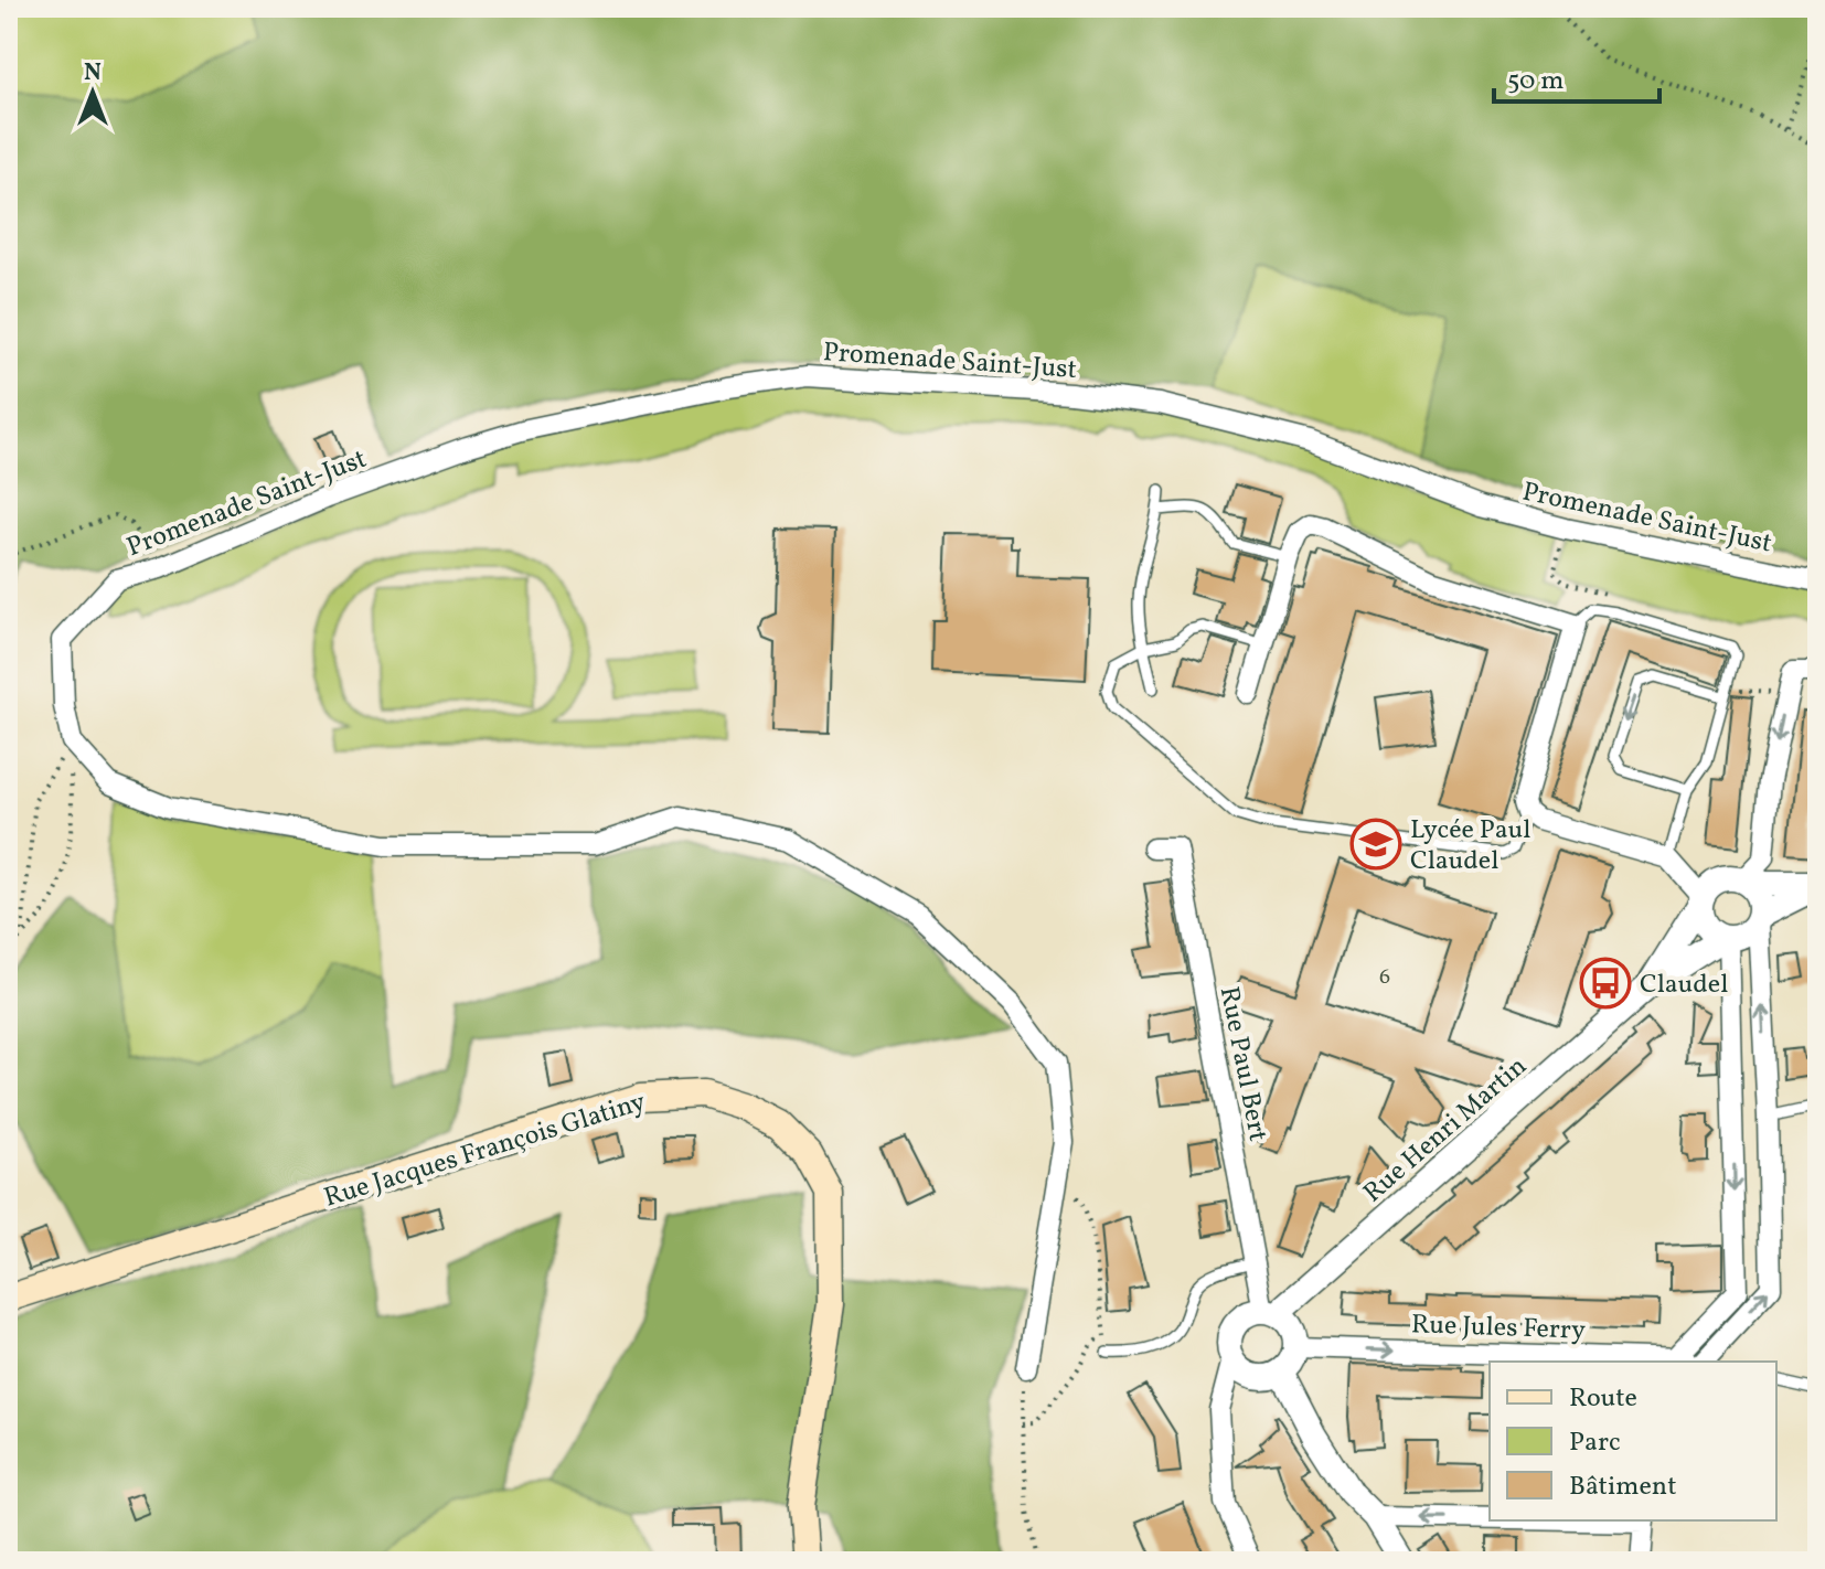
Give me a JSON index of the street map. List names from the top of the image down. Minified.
{"streets":{"main road":["Rue Jacques François Glatiny"],"street":["Promenade Saint-Just","Rue Paul Bert","Rue Henri Martin","Rue Jules Ferry"]},"crossings":[["Rue Paul Bert","Rue Henri Martin"],["Rue Paul Bert","Rue Jules Ferry"],["Rue Henri Martin","Rue Jules Ferry"]],"places":{"school or university":["Lycée Paul Claudel"],"bus stop":["Claudel"]},"house_numbers":["6"],"legend":["Route","Parc","Bâtiment"],"scale_bar":"50 m","north":"top"}
